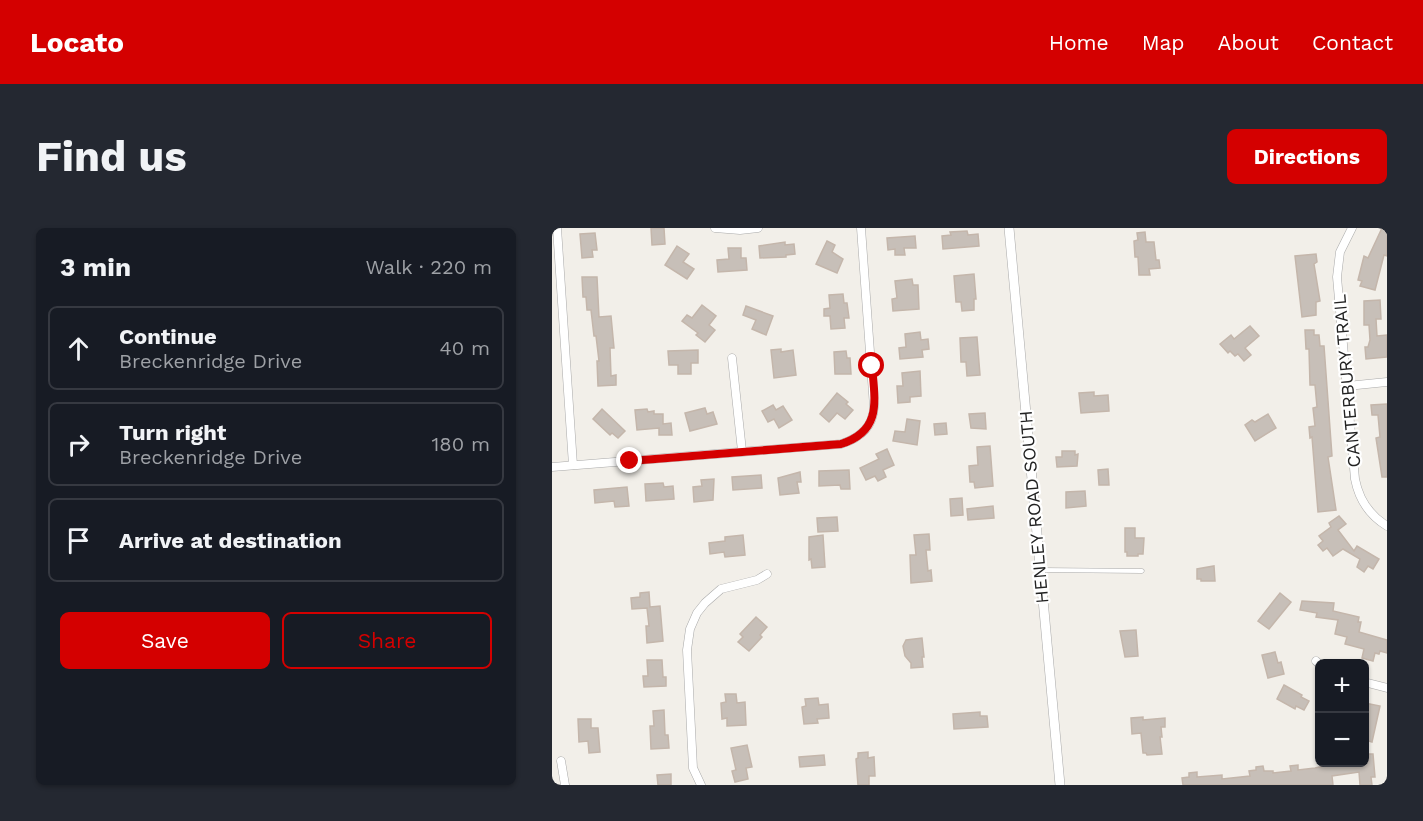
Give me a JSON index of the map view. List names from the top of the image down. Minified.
{"streets":{"street":["CANTERBURY TRAIL","HENLEY ROAD SOUTH"]},"page":{"header":"Locato","nav":["Home","Map","About","Contact"],"buttons":["Directions",["Save","Share"]],"title":"Find us","heading":["3 min","Walk · 220 m"],"list":[["Continue","Breckenridge Drive","40 m"],["Turn right","Breckenridge Drive","180 m"],"Arrive at destination"],"map_buttons":["+","−"]}}
